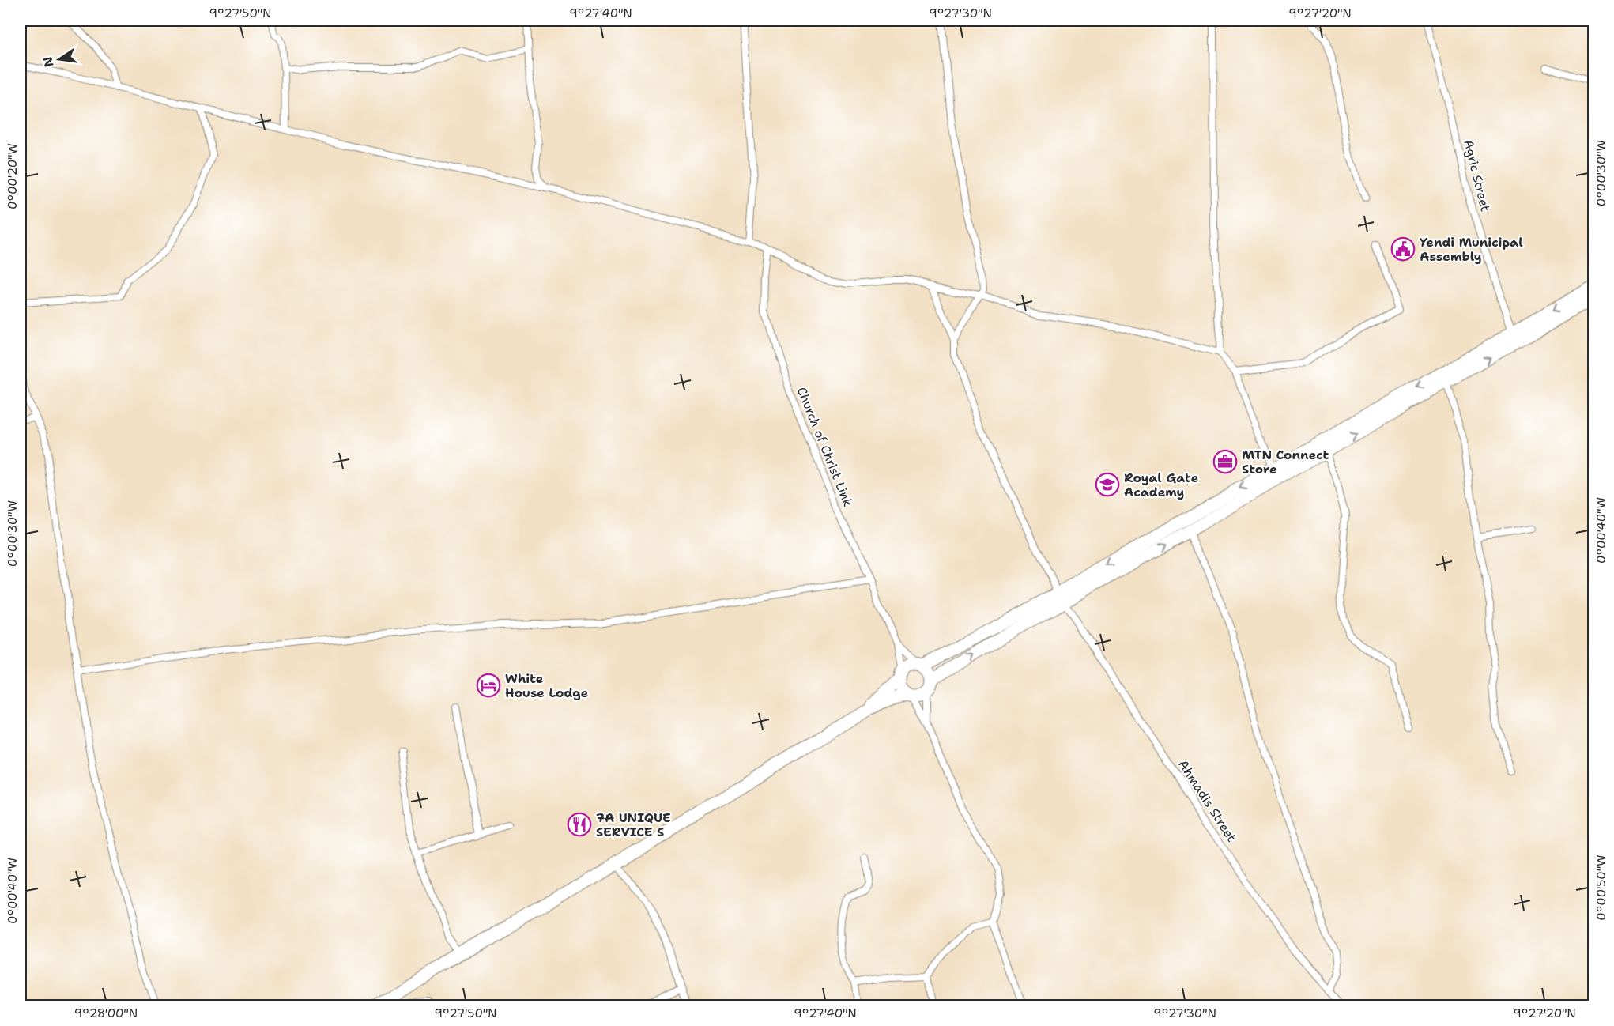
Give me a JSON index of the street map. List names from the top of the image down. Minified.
{"streets":{"street":["Agric Street","Church of Christ Link","Ahmadis Street"]},"places":{"public building":["Yendi Municipal Assembly"],"office":["MTN Connect Store"],"school or university":["Royal Gate Academy"],"hotel":["White House Lodge"],"restaurant":["7A UNIQUE SERVICE S"]},"north":"left","coordinates":["9°27'50\"N","9°27'40\"N","9°27'30\"N","9°27'20\"N","0°00'30\"W","0°00'20\"W","0°00'40\"W","0°00'50\"W","9°28'00\"N"]}
